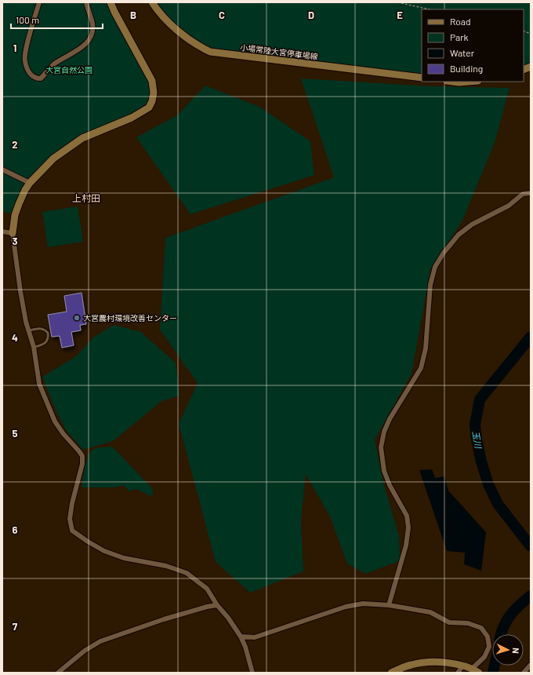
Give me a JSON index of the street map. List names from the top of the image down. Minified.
{"streets":{"main road":["小場常陸大宮停車場線"]},"districts":["上村田"],"water":["玉川"],"parks":["大宮自然公園"],"places":["大宮農村環境改善センター"],"legend":["Road","Park","Water","Building"],"scale_bar":"100 m","north":"right","grid":{"columns":["B","C","D","E"],"rows":["1","2","3","4","5","6","7"]}}
